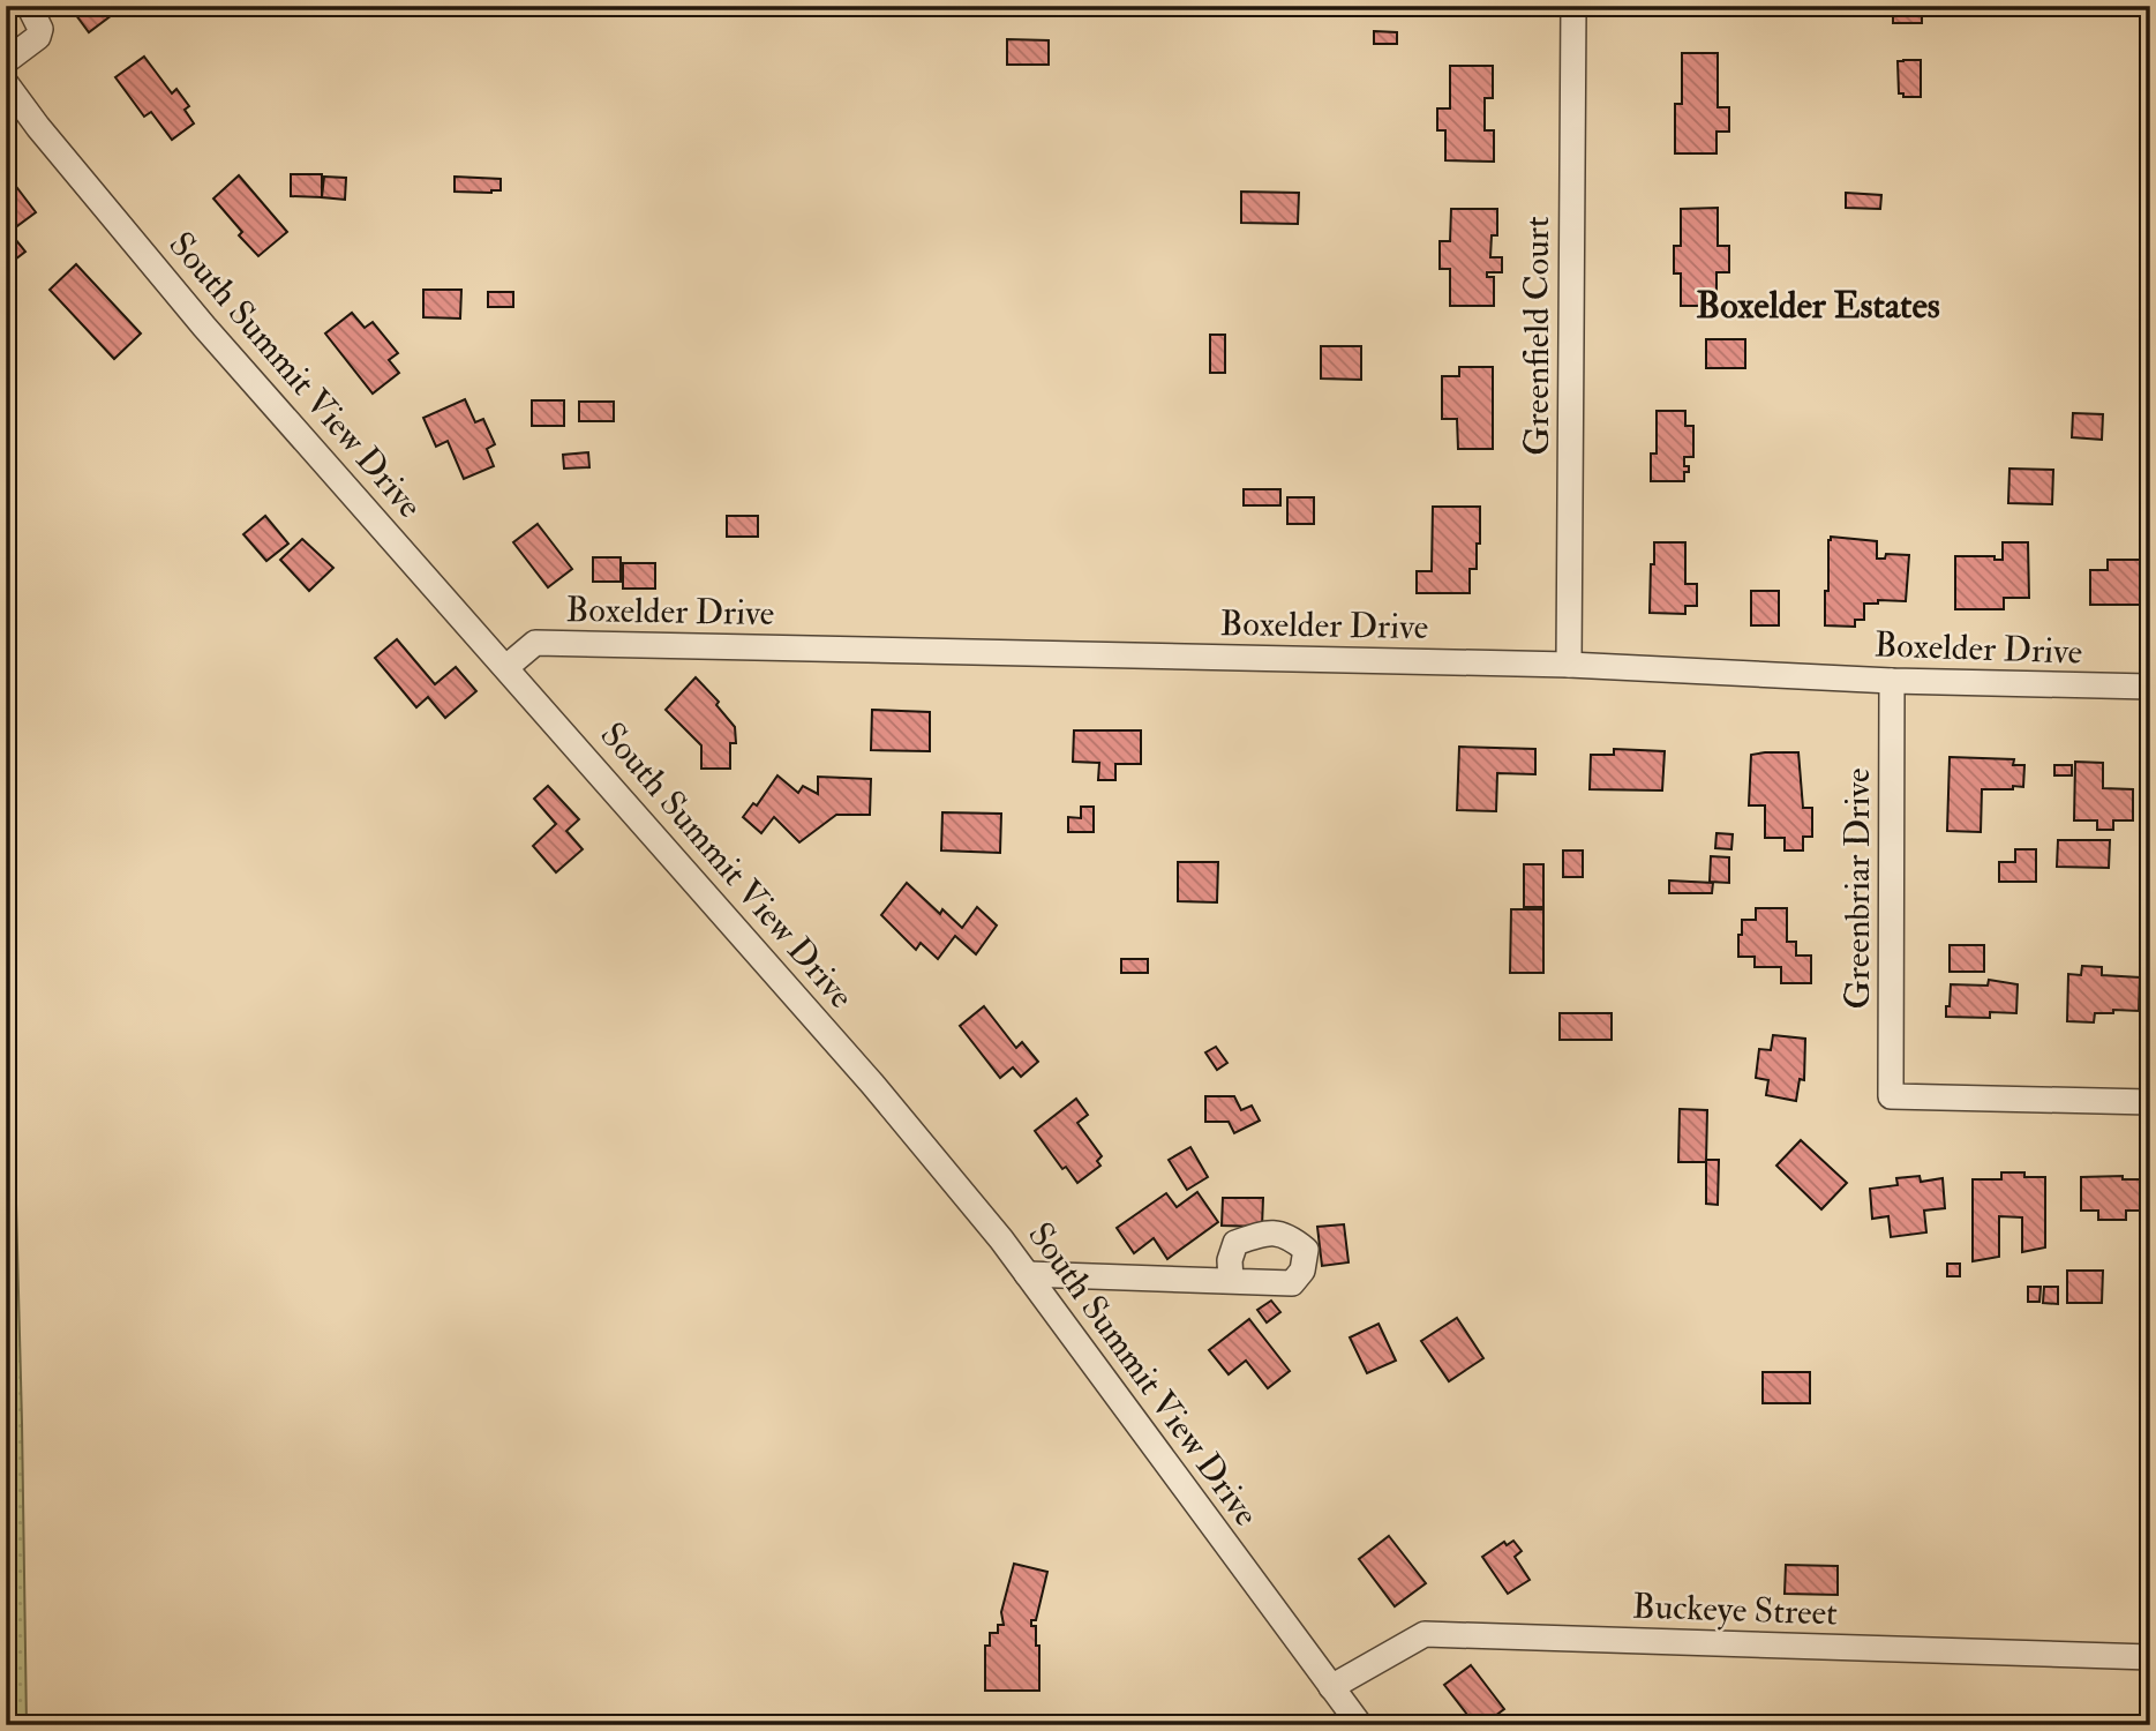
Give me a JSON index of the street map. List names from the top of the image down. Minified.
{"streets":{"street":["Greenfield Court","South Summit View Drive","Boxelder Drive","Greenbriar Drive","Buckeye Street"]},"crossings":[["Greenfield Court","Boxelder Drive"],["South Summit View Drive","Boxelder Drive"],["South Summit View Drive","Buckeye Street"],["Boxelder Drive","Greenbriar Drive"]],"districts":["Boxelder Estates"]}
